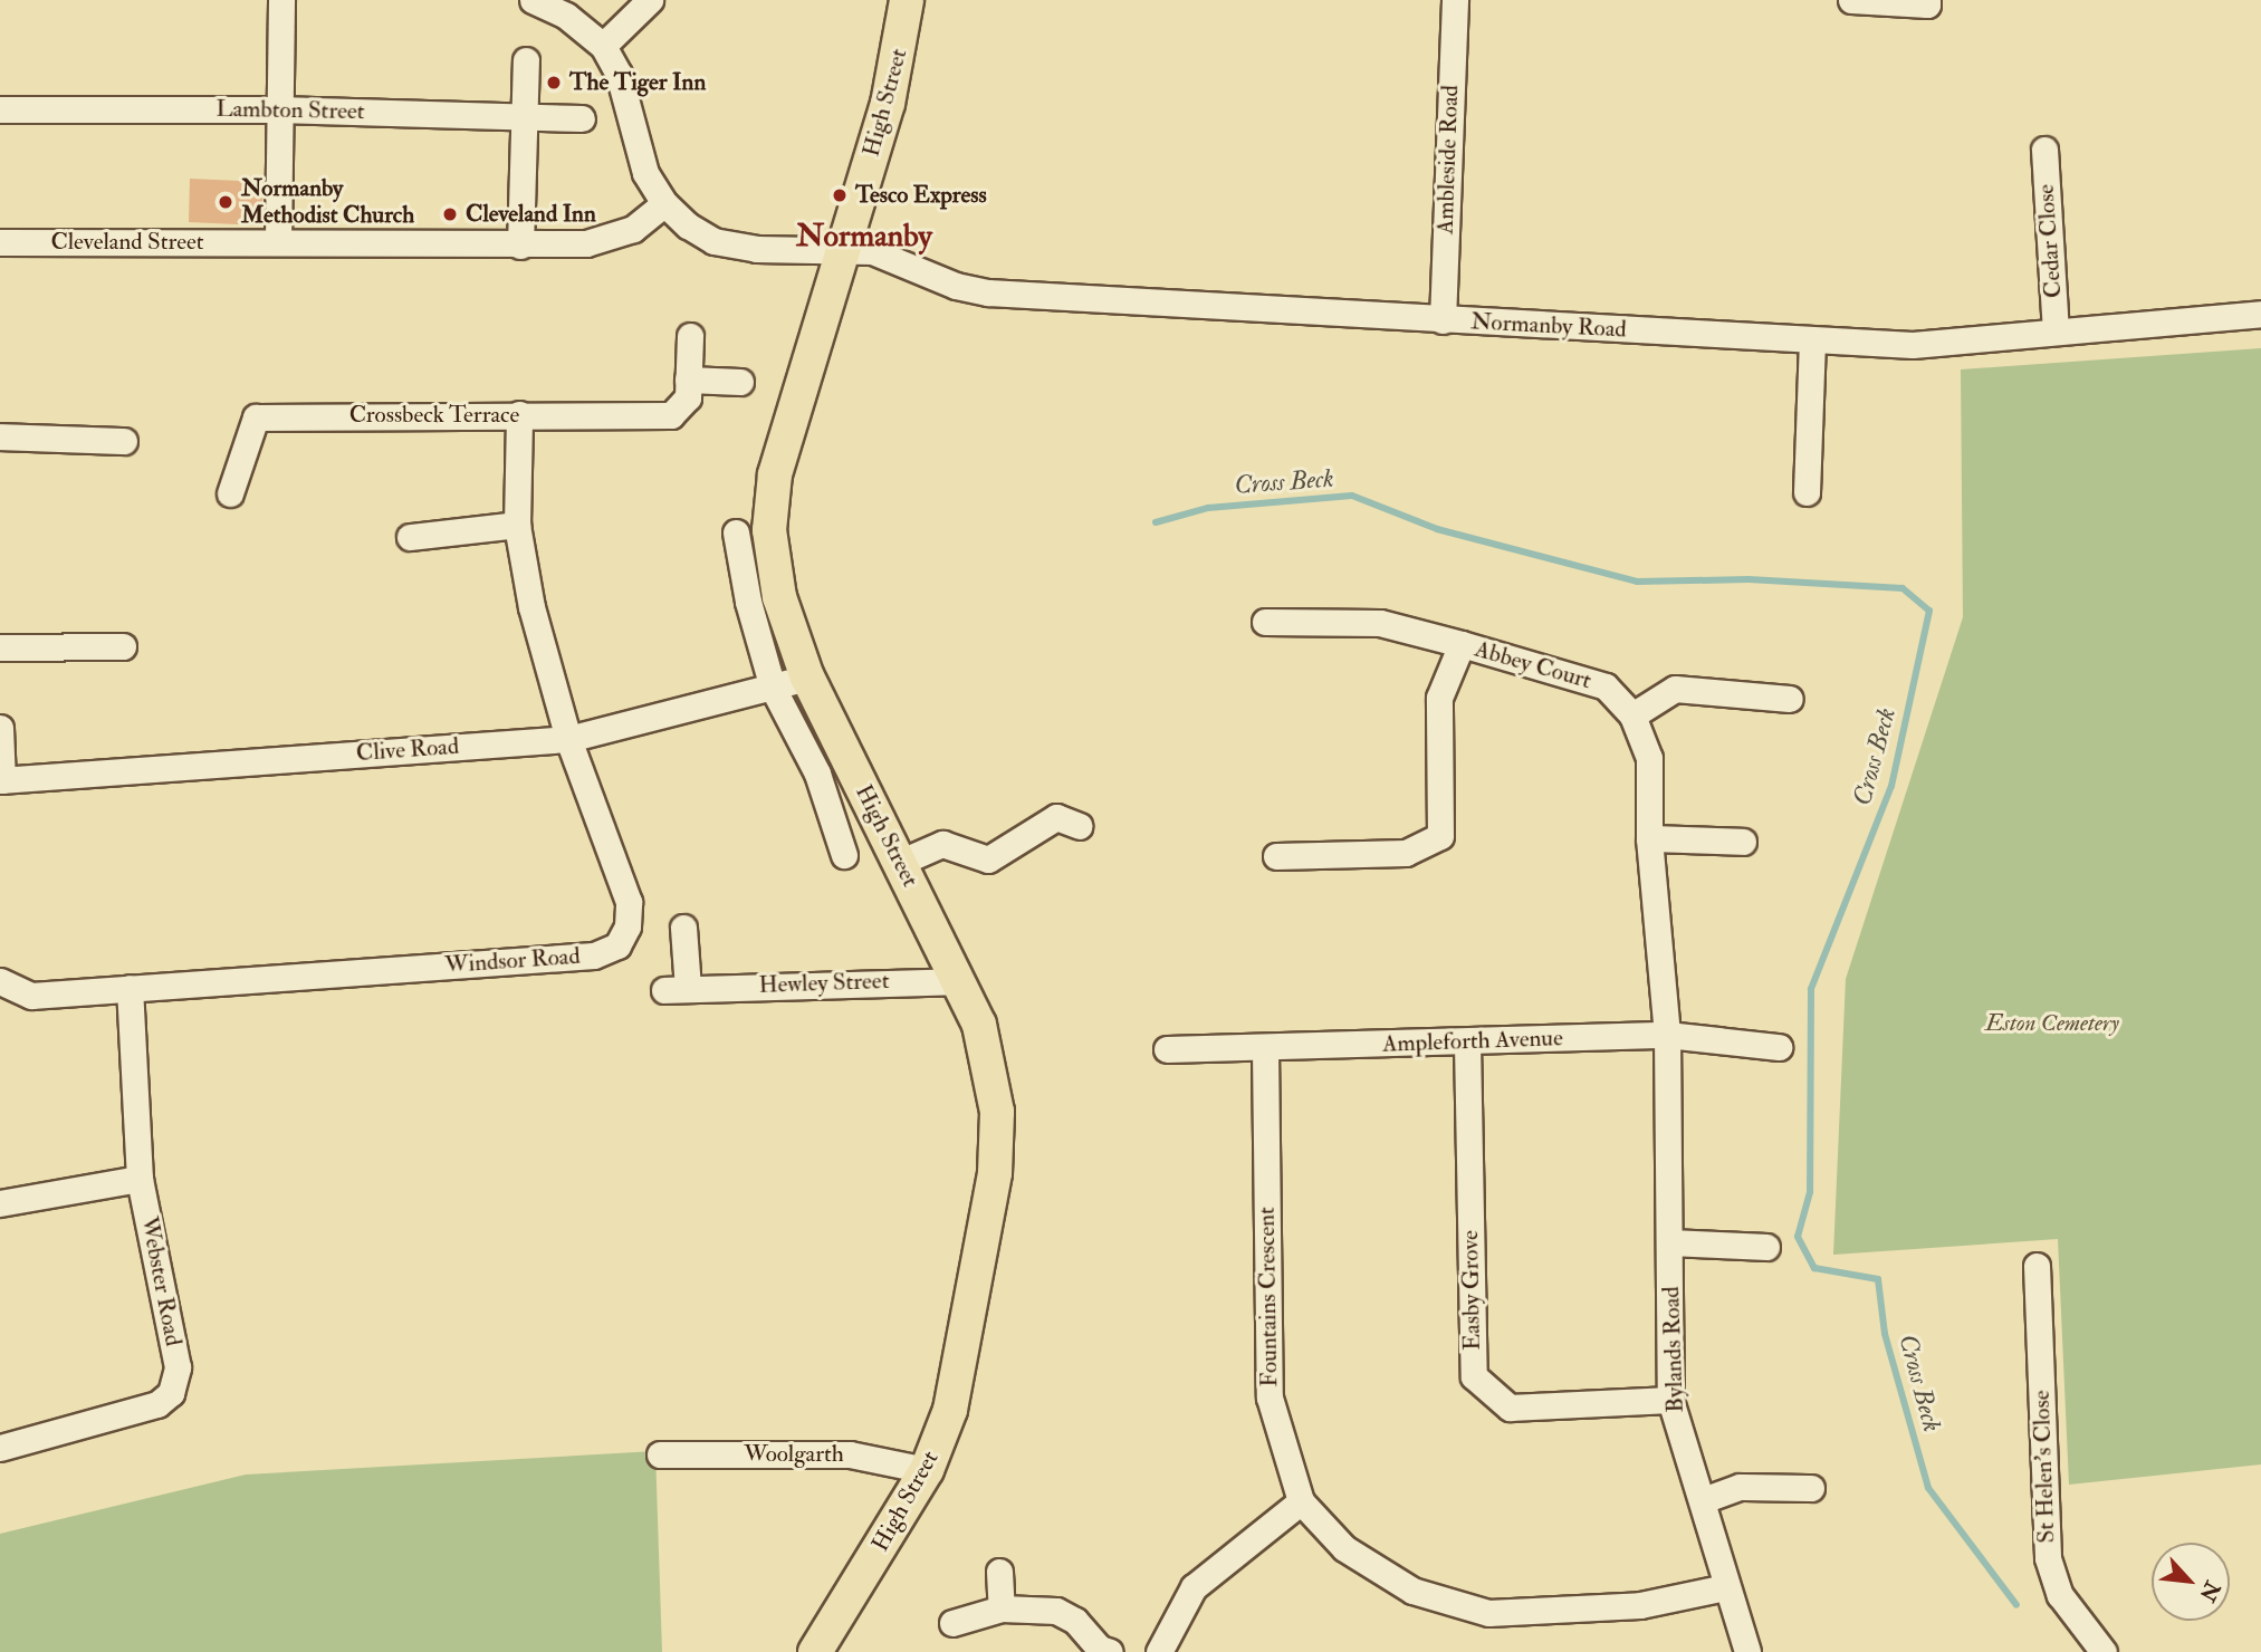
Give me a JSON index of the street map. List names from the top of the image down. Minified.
{"streets":{"main road":["High Street"],"street":["Lambton Street","Ambleside Road","Cedar Close","Cleveland Street","Normanby Road","Crossbeck Terrace","Abbey Court","Clive Road","Windsor Road","Hewley Street","Ampleforth Avenue","Webster Road","Easby Grove","Fountains Crescent","Bylands Road","Woolgarth","St Helen's Close"]},"crossings":[["High Street","Normanby Road"],["High Street","Clive Road"],["High Street","Hewley Street"],["High Street","Woolgarth"],["Ambleside Road","Normanby Road"],["Cedar Close","Normanby Road"],["Cleveland Street","Normanby Road"],["Crossbeck Terrace","Windsor Road"],["Abbey Court","Ampleforth Avenue"],["Abbey Court","Bylands Road"],["Clive Road","Windsor Road"],["Windsor Road","Webster Road"],["Ampleforth Avenue","Easby Grove"],["Ampleforth Avenue","Fountains Crescent"],["Ampleforth Avenue","Bylands Road"],["Easby Grove","Bylands Road"],["Fountains Crescent","Bylands Road"]],"districts":["Normanby"],"water":["Cross Beck"],"parks":["Eston Cemetery"],"places":["The Tiger Inn","Tesco Express","Normanby Methodist Church","Cleveland Inn"],"north":"bottom right"}
